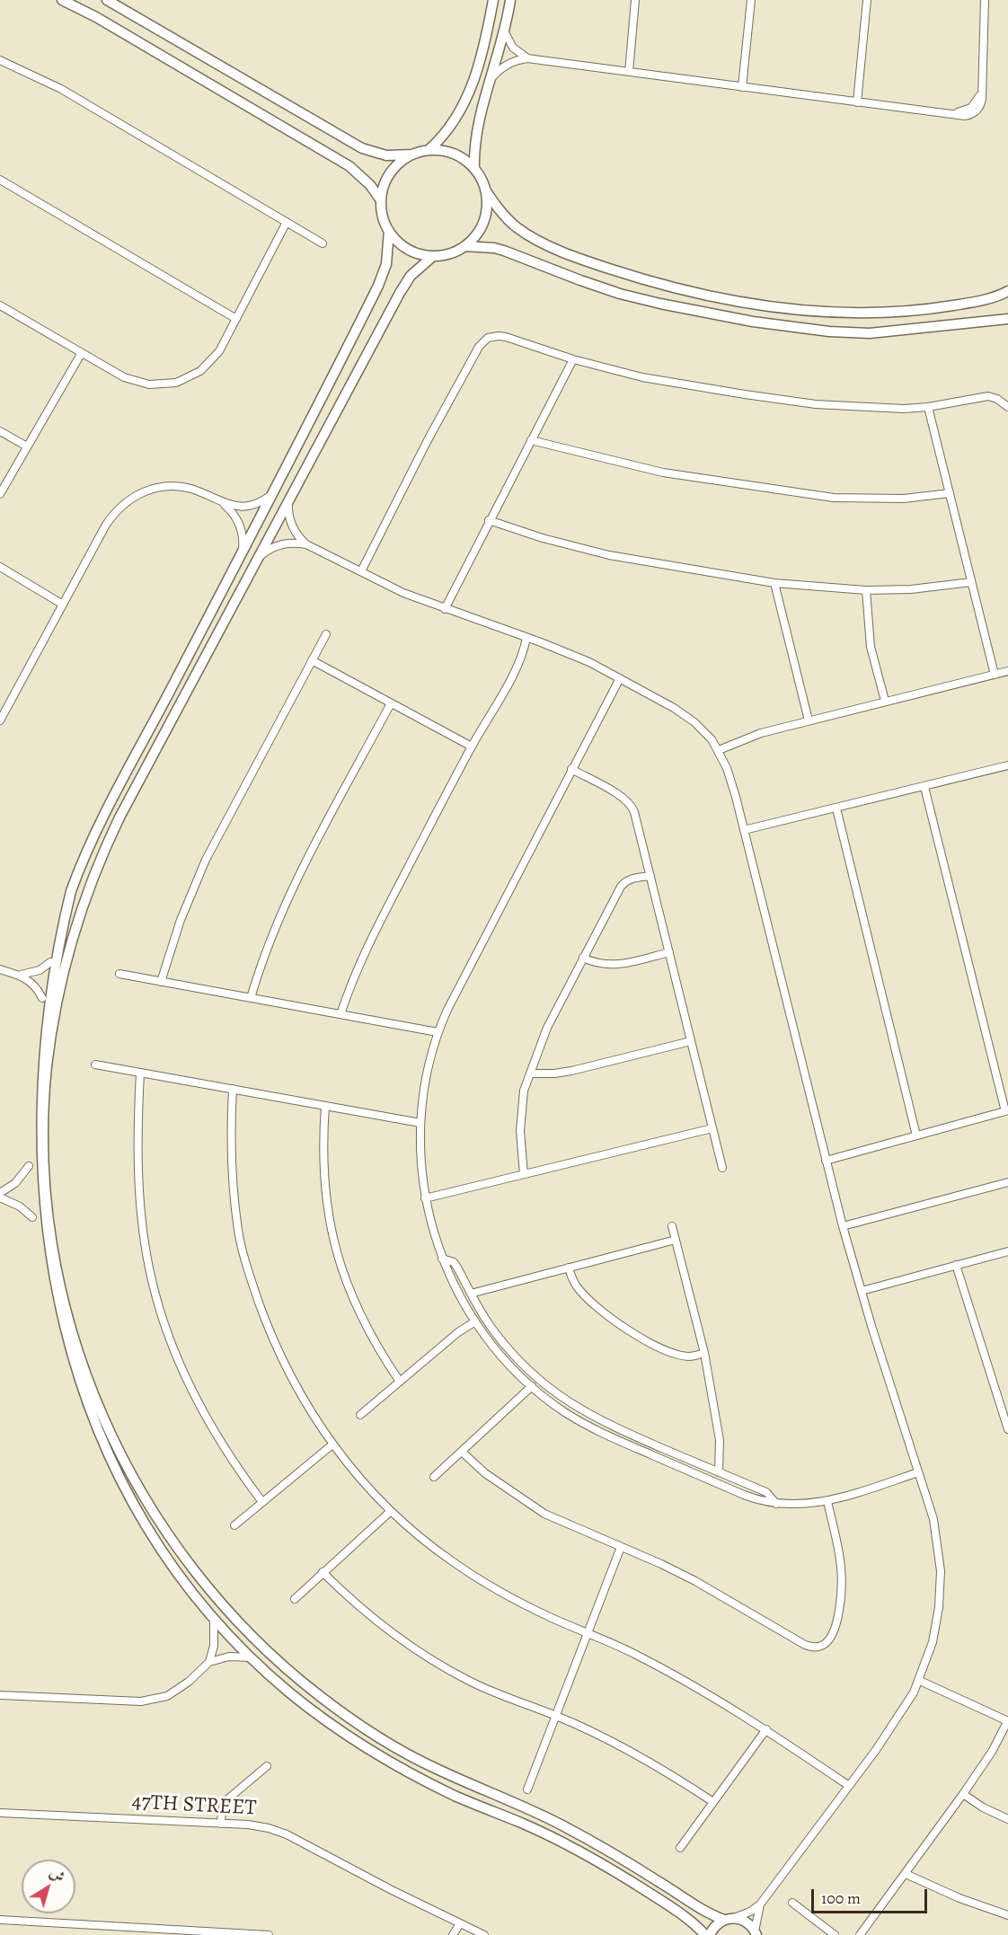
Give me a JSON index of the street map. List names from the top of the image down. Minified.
{"streets":{"street":["47TH STREET"]},"scale_bar":"100 m","north":"top right"}
